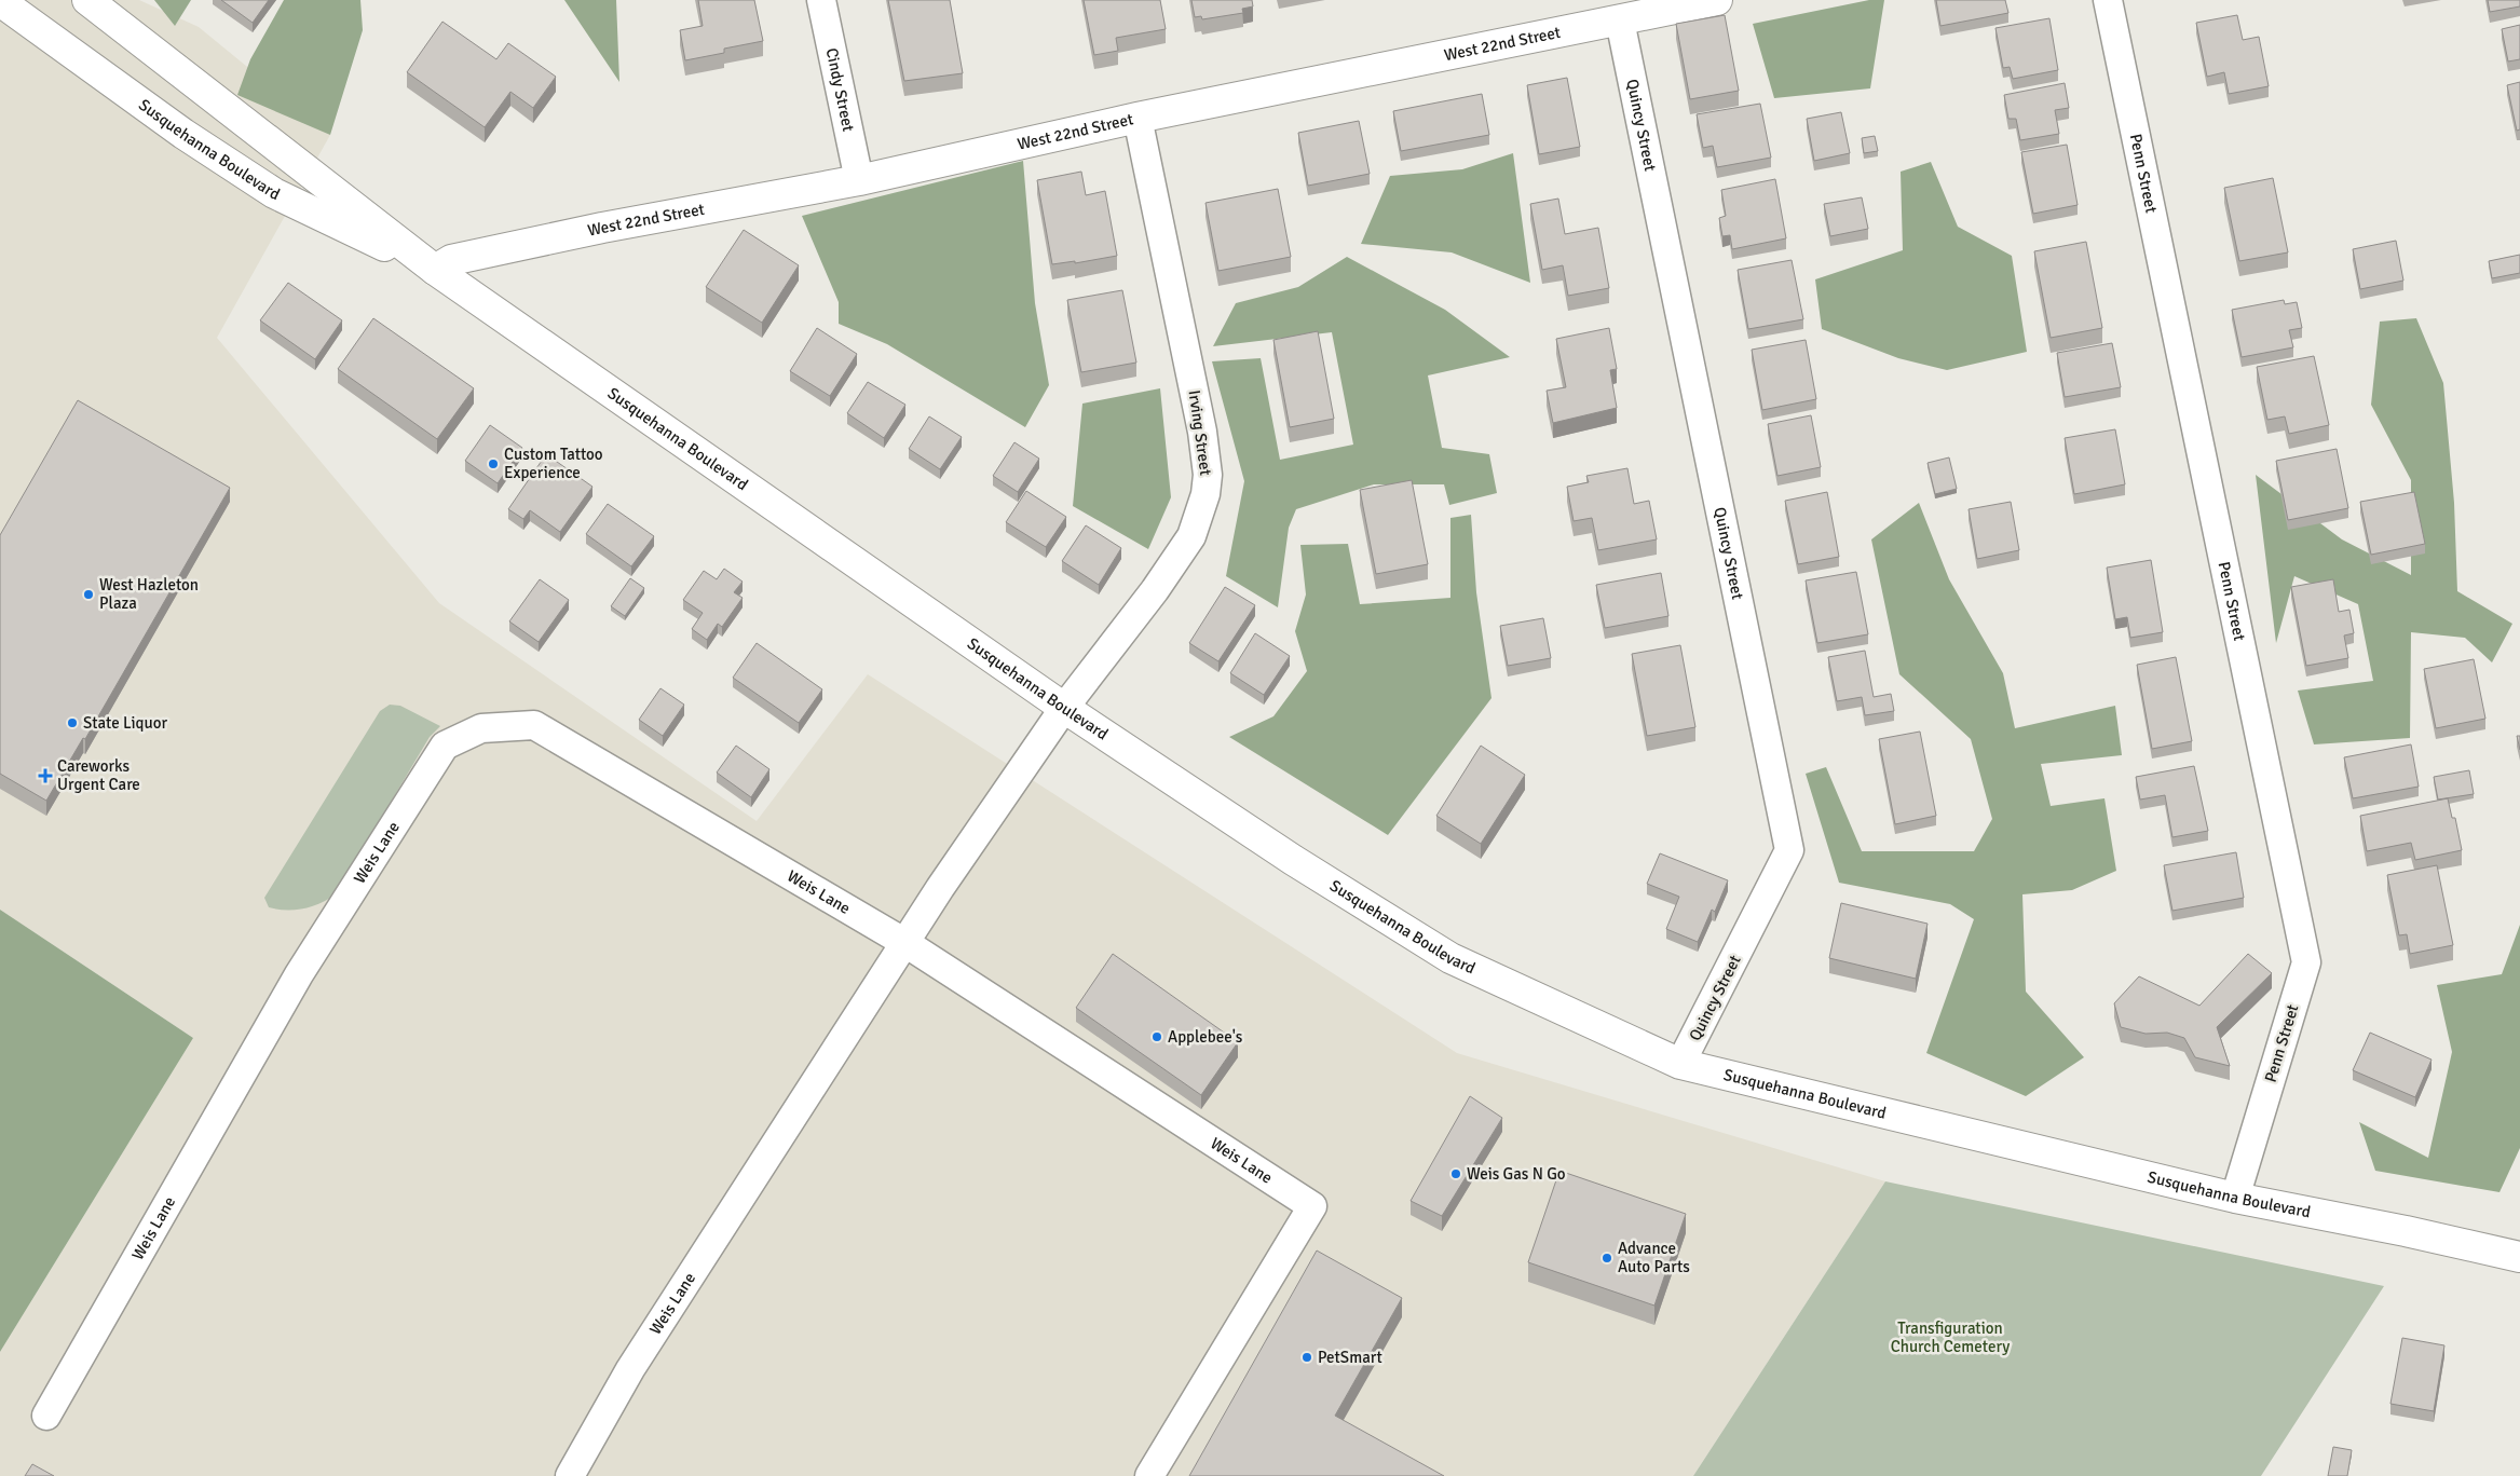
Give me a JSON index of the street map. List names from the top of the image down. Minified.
{"streets":{"main road":["West 22nd Street","Susquehanna Boulevard"],"street":["Cindy Street","Quincy Street","Penn Street","Irving Street","Weis Lane"]},"crossings":[["West 22nd Street","Cindy Street"],["West 22nd Street","Quincy Street"],["West 22nd Street","Susquehanna Boulevard"],["West 22nd Street","Irving Street"],["Quincy Street","Susquehanna Boulevard"],["Susquehanna Boulevard","Penn Street"],["Susquehanna Boulevard","Irving Street"],["Susquehanna Boulevard","Weis Lane"],["Irving Street","Weis Lane"]],"parks":["Transfiguration Church Cemetery"],"places":{"other":["Custom Tattoo Experience","West Hazleton Plaza","State Liquor","Applebee's","Weis Gas N Go","Advance Auto Parts","PetSmart"],"health":["Careworks Urgent Care"]}}
